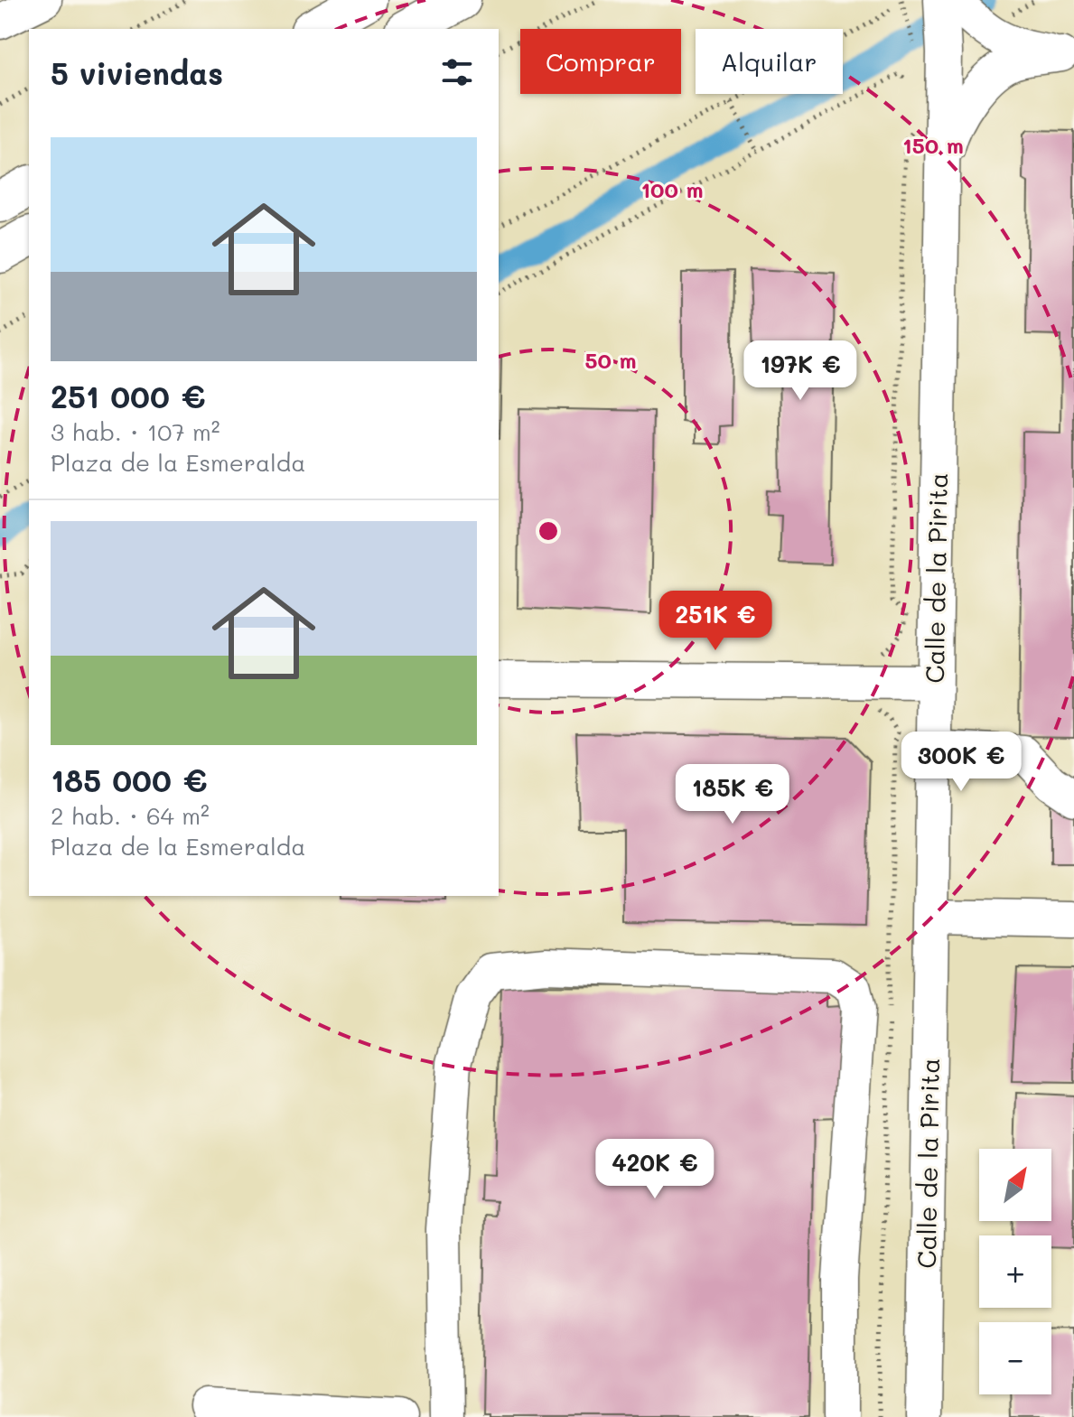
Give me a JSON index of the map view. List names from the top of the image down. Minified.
{"streets":{"street":["Calle de la Pirita"]},"north":"top right","page":{"chip":["Comprar","Alquilar"],"heading":"5 viviendas","list":[{"name":"251 000 €","note":"3 hab. · 107 m² · Plaza de la Esmeralda"},{"name":"185 000 €","note":"2 hab. · 64 m² · Plaza de la Esmeralda"}],"price":["197K €","251K €","300K €","185K €","420K €"],"map_buttons":["+","−"]},"rings":["150 m","100 m","50 m"]}
